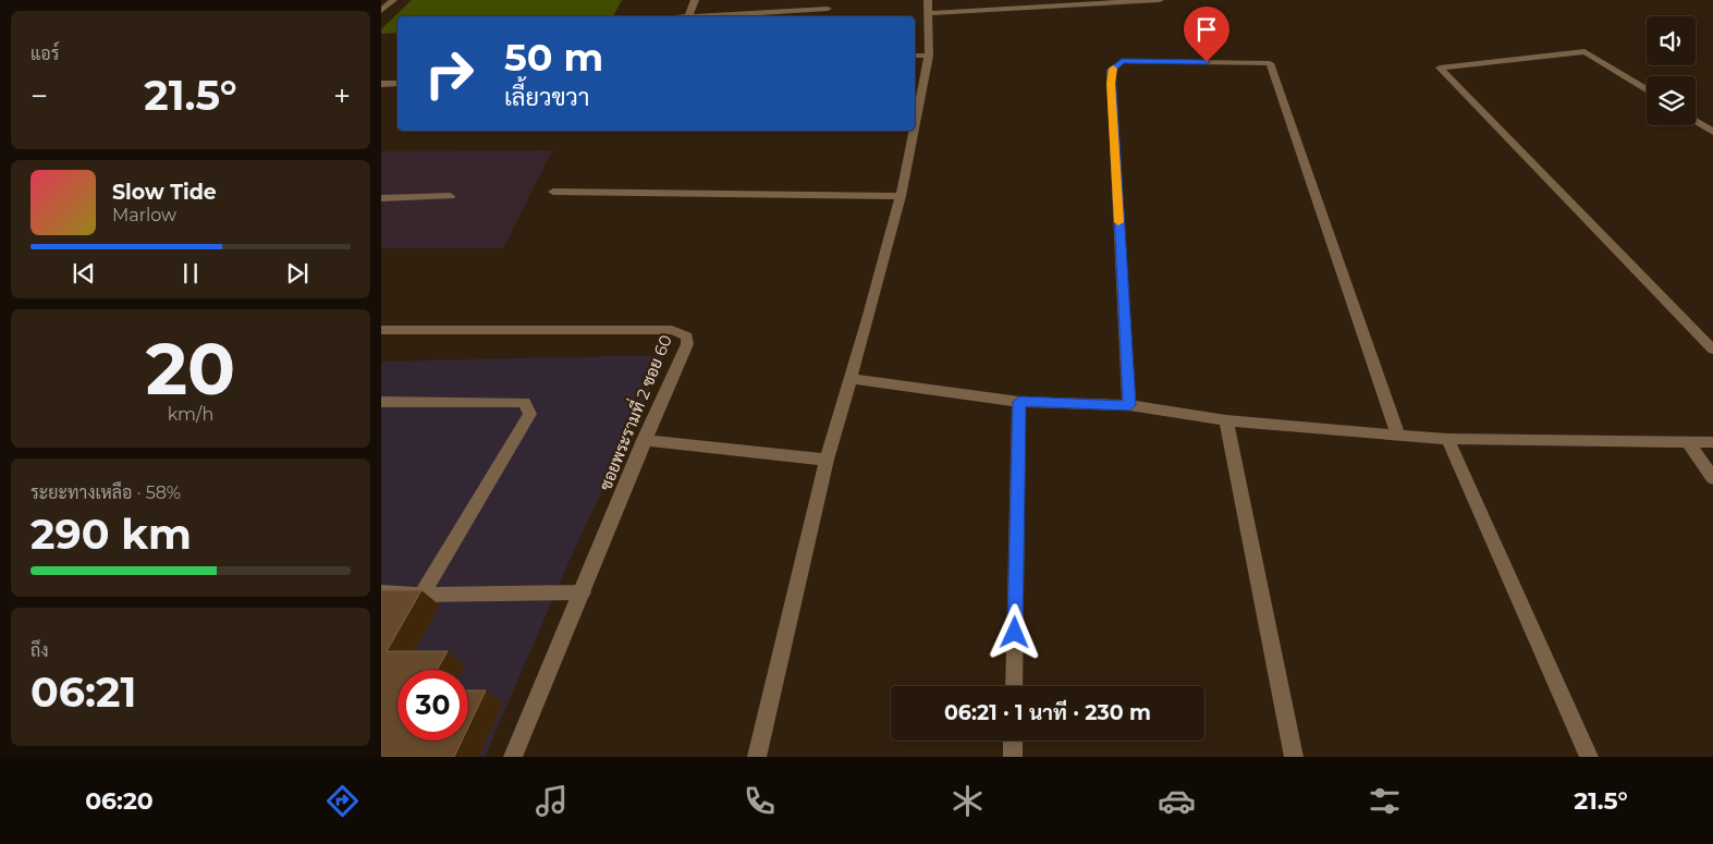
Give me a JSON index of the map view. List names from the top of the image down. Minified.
{"streets":{"street":["ซอยพระรามที่ 2 ซอย 60"]},"page":{"tile":["แอร์",["20","km/h"],["ระยะทางเหลือ · 58%","290 km"],["ถึง","06:21"]],"turn":["50 m","เลี้ยวขวา"],"heat":["−","21.5°","+"],"song":["Slow Tide","Marlow"],"limit":"30","trip":"06:21 · 1 นาที · 230 m","tabs":["06:20","21.5°"]}}
